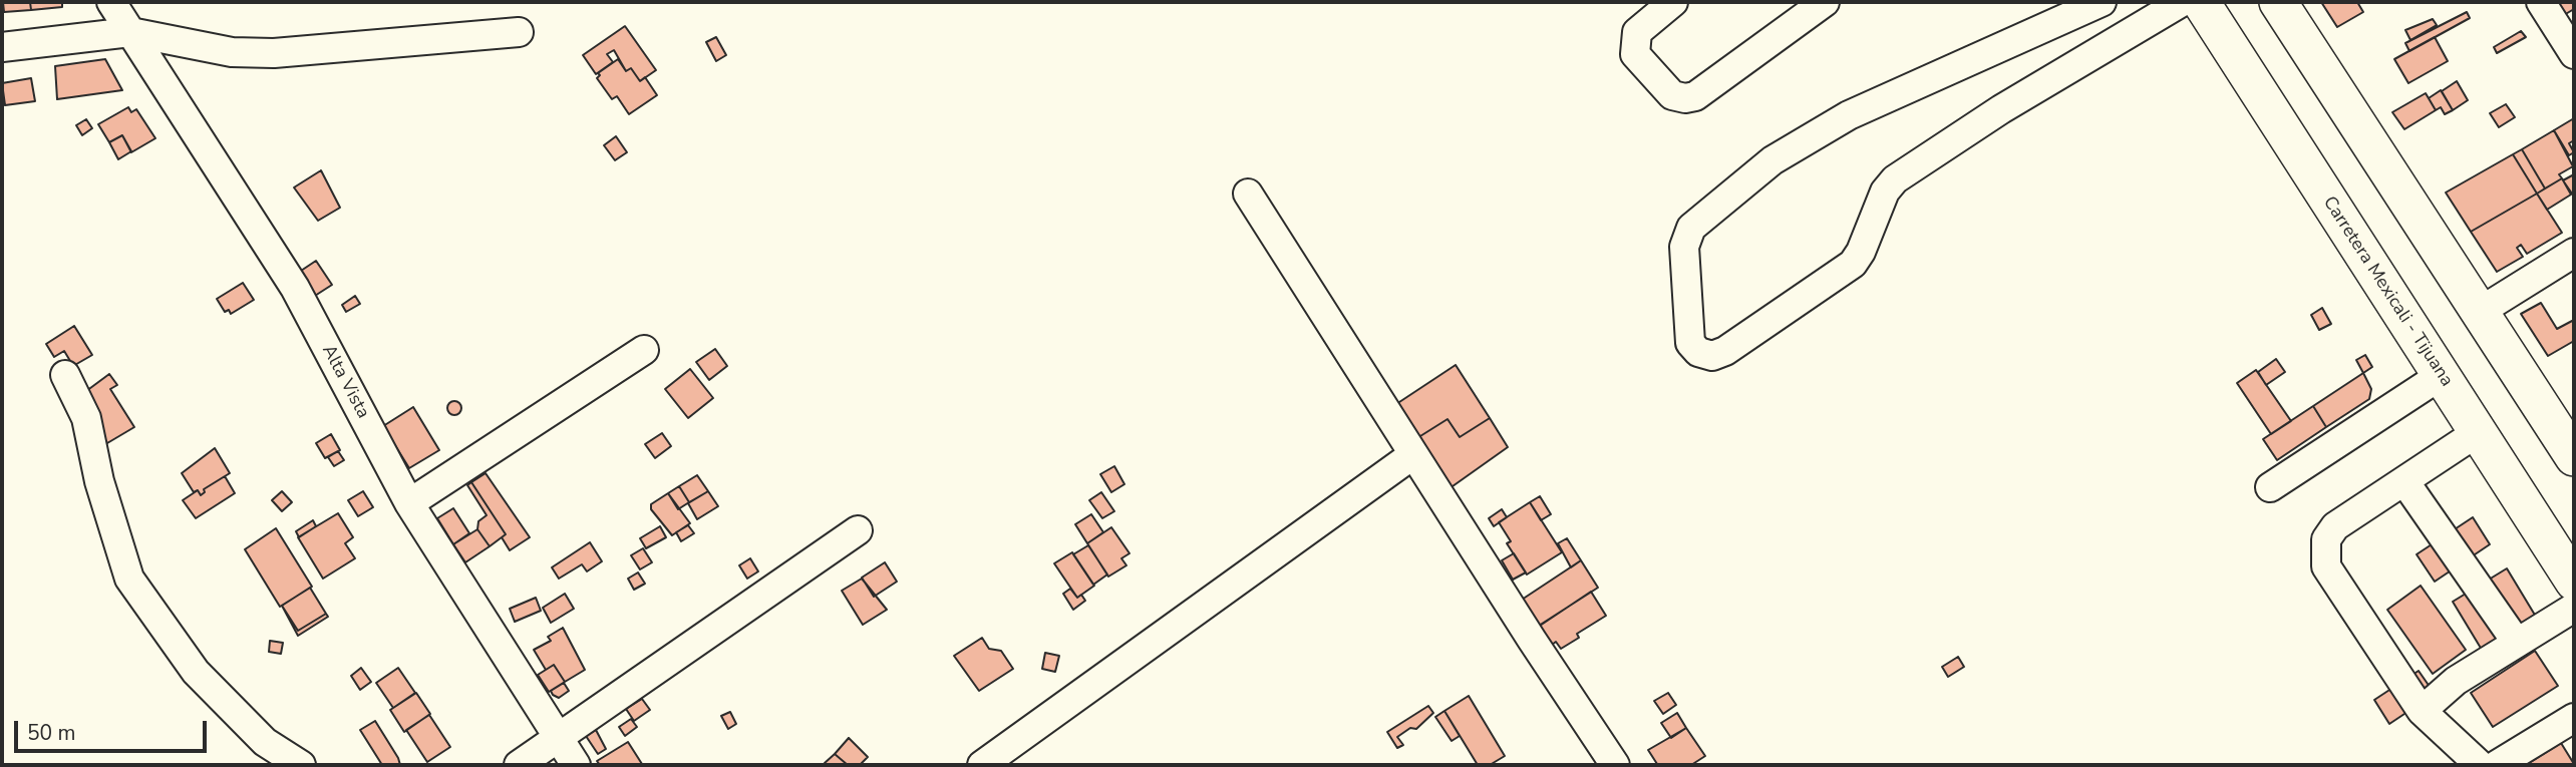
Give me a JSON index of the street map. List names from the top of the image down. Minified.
{"streets":{"main road":["Carretera Mexicali - Tijuana"],"street":["Alta Vista"]},"scale_bar":"50 m"}
